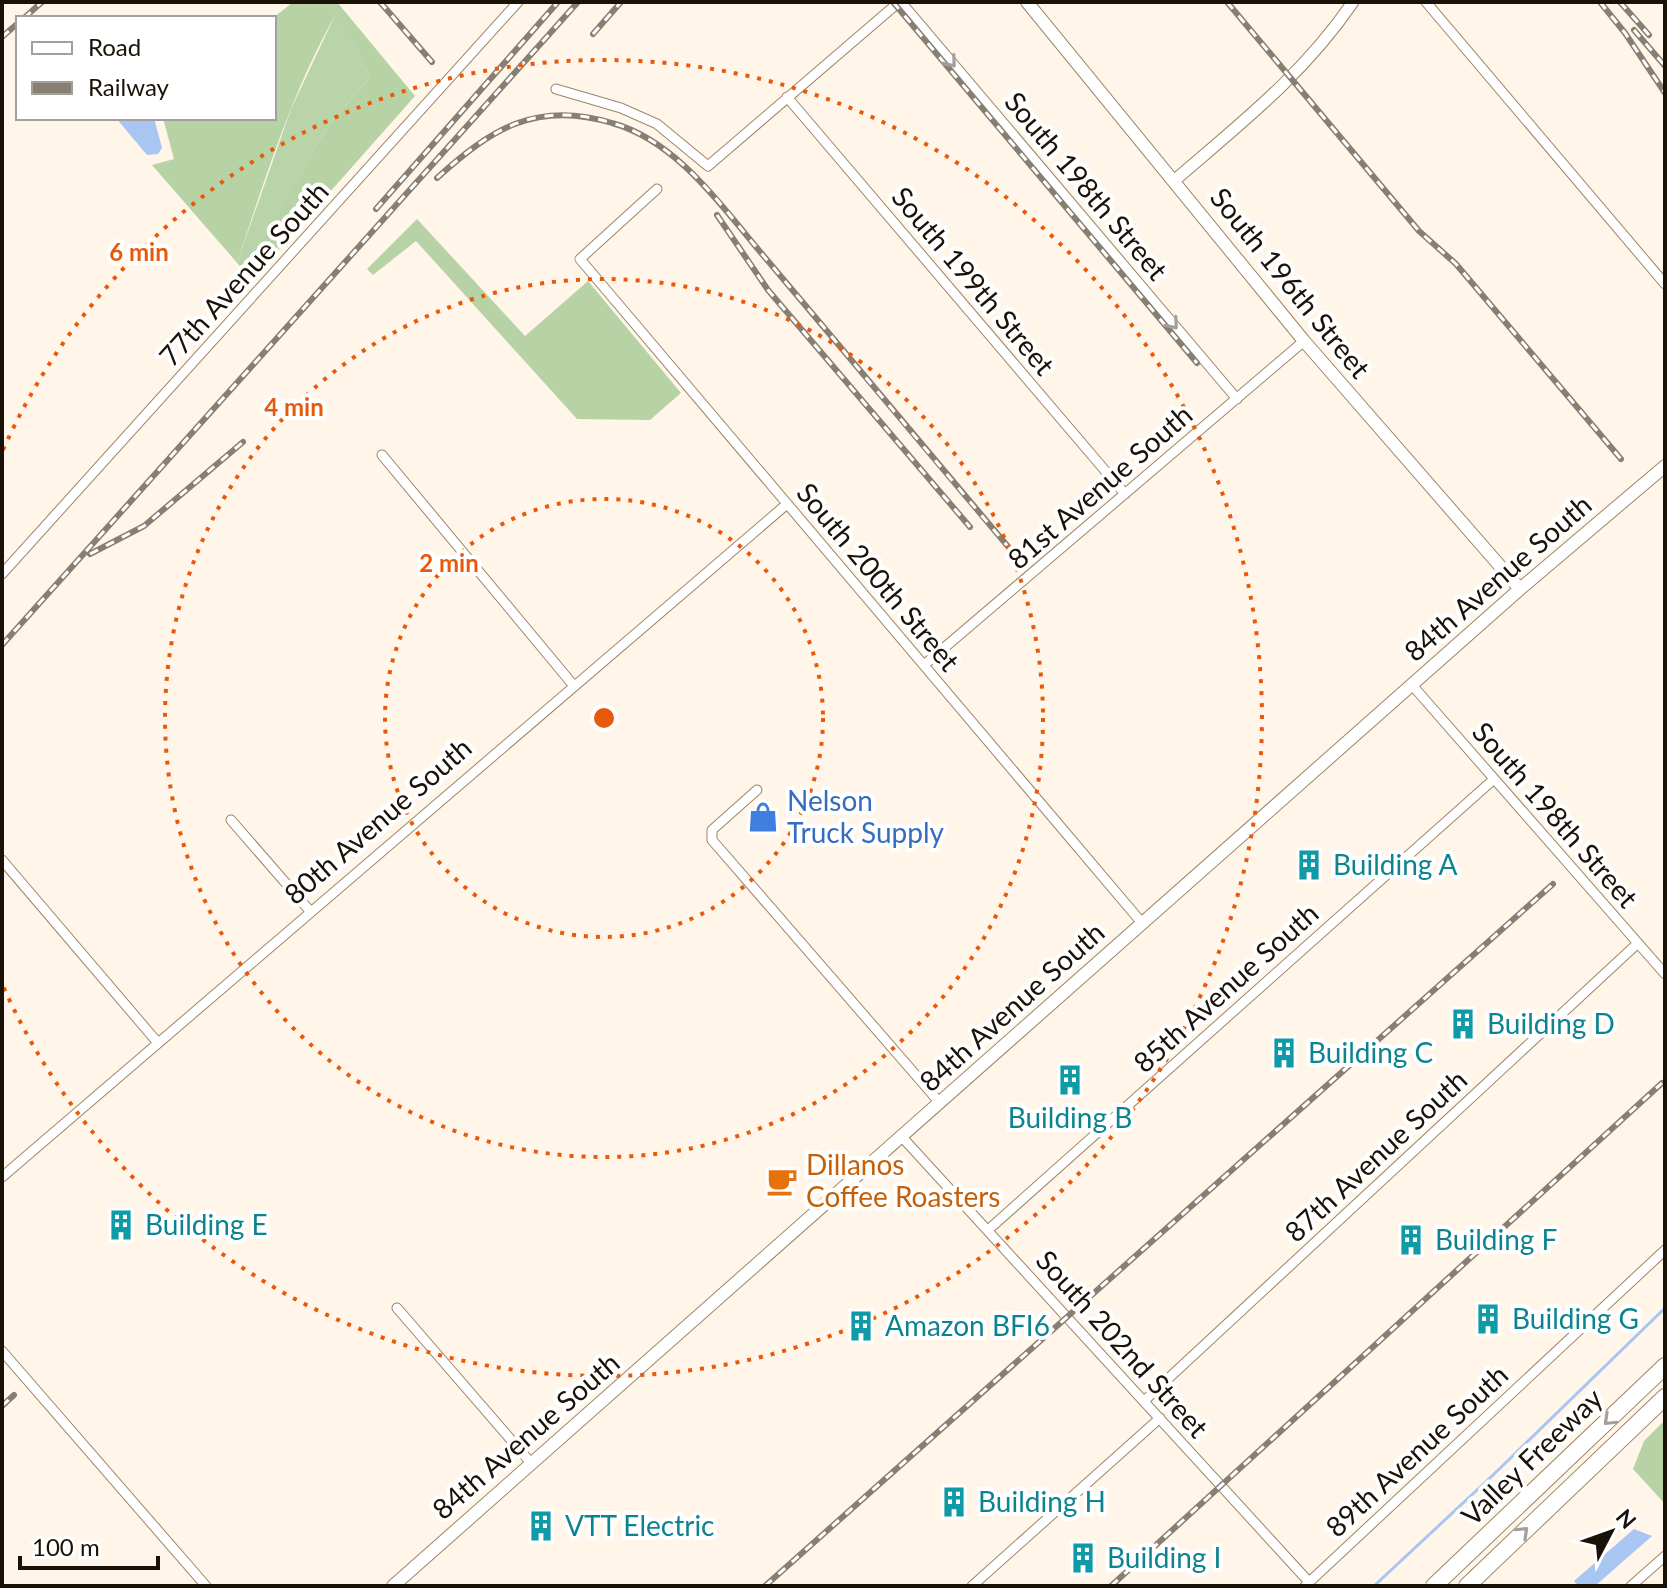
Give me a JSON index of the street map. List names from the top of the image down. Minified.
{"streets":{"highway":["Valley Freeway"],"main road":["South 196th Street","84th Avenue South"],"street":["South 198th Street","77th Avenue South","South 199th Street","81st Avenue South","South 200th Street","80th Avenue South","85th Avenue South","87th Avenue South","South 202nd Street","89th Avenue South"]},"crossings":[["South 198th Street","81st Avenue South"],["South 198th Street","84th Avenue South"],["South 198th Street","85th Avenue South"],["South 198th Street","87th Avenue South"],["South 199th Street","81st Avenue South"],["South 196th Street","81st Avenue South"],["South 196th Street","84th Avenue South"],["81st Avenue South","South 200th Street"],["South 200th Street","84th Avenue South"],["South 200th Street","80th Avenue South"],["84th Avenue South","South 202nd Street"],["85th Avenue South","South 202nd Street"],["87th Avenue South","South 202nd Street"],["South 202nd Street","89th Avenue South"]],"one_way":["South 198th Street"],"places":{"shop":["Nelson Truck Supply"],"building":["Building A","Building D","Building C","Building B","Building E","Building F","Building G","Amazon BFI6","Building H","VTT Electric","Building I"],"cafe":["Dillanos Coffee Roasters"]},"legend":["Road","Railway"],"scale_bar":"100 m","north":"top right","rings":["6 min","4 min","2 min"]}
